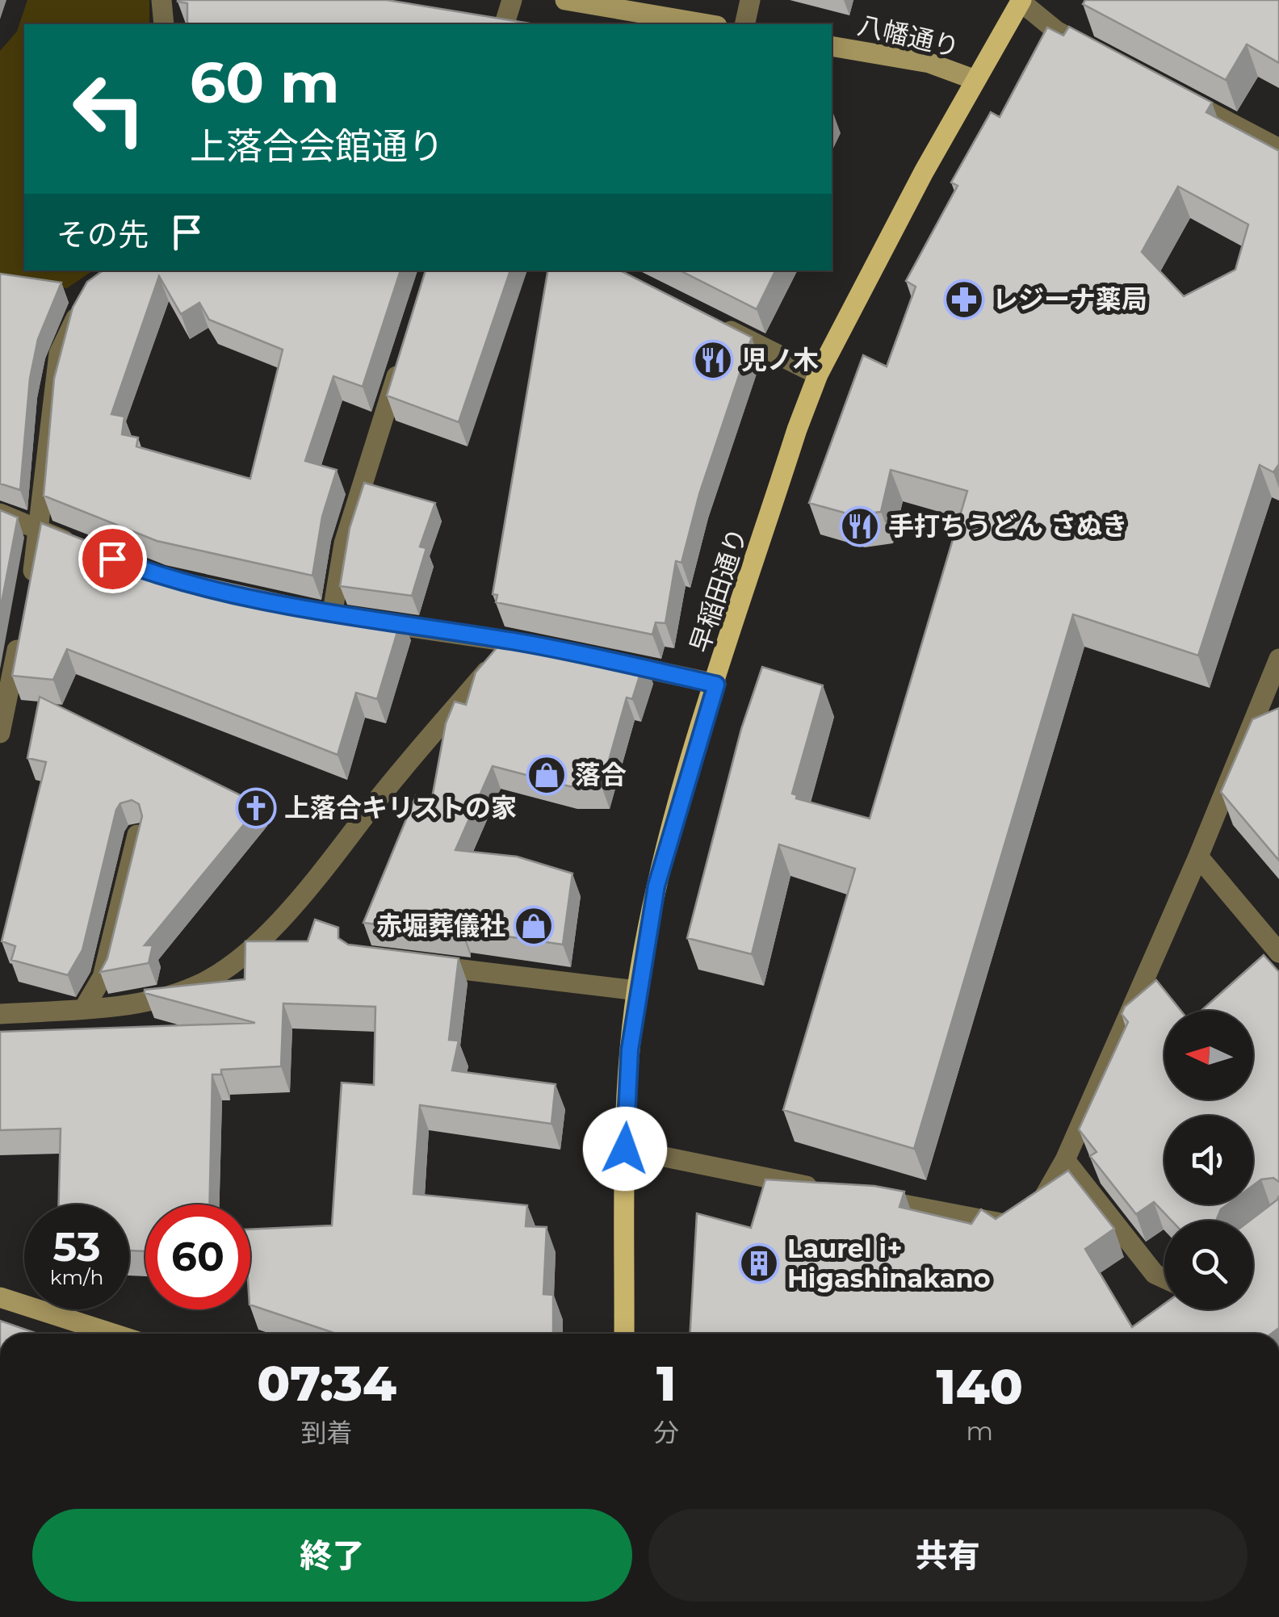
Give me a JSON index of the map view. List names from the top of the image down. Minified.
{"streets":{"main road":["早稲田通り"],"street":["八幡通り"]},"crossings":[["八幡通り","早稲田通り"]],"places":{"pharmacy":["レジーナ薬局"],"restaurant":["児ノ木","手打ちうどん さぬき"],"shop":["落合","赤堀葬儀社"],"church":["上落合キリストの家"],"building":["Laurel i+ Higashinakano"]},"north":"left","page":{"turn":["60 m","上落合会館通り"],"then":"その先","speed":"53 km/h","limit":"60","eta":["07:34","到着","1","分","140","m"],"buttons":["終了","共有"]}}
